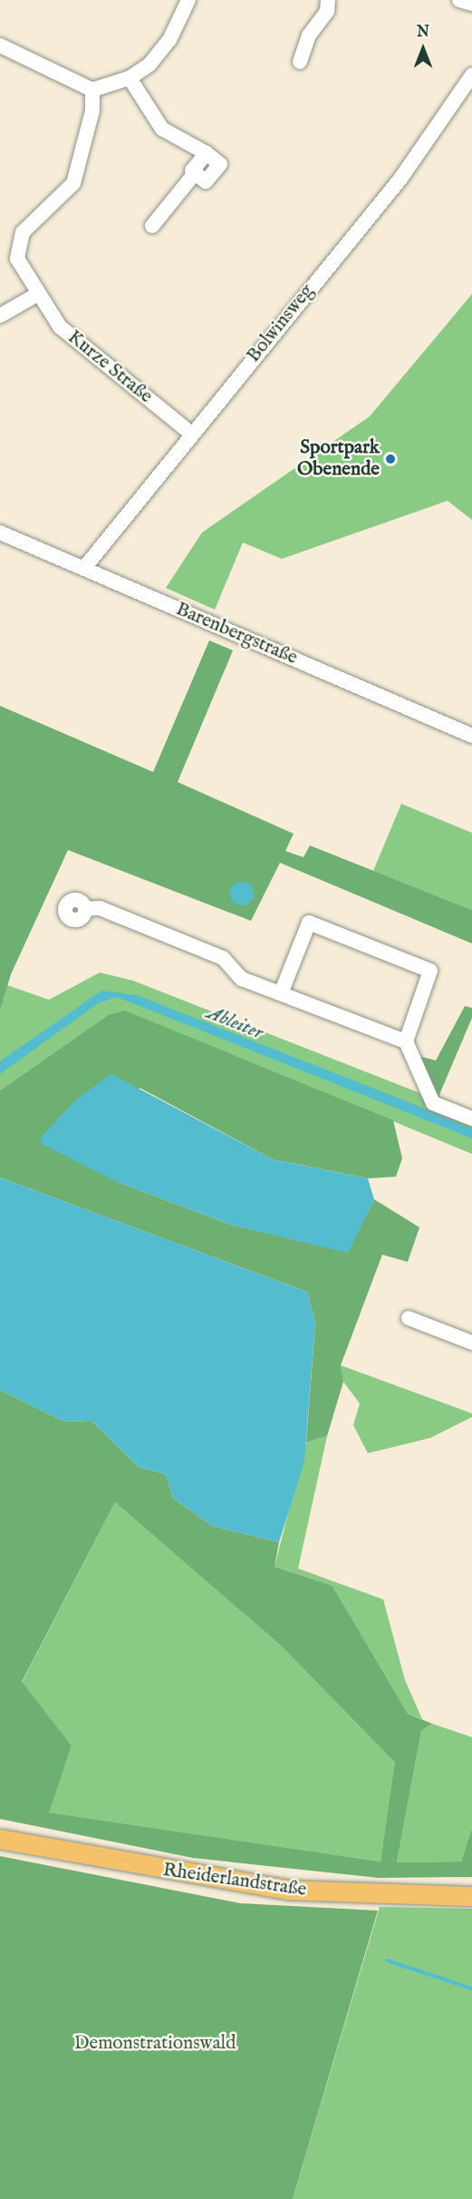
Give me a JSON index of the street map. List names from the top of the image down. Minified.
{"streets":{"main road":["Rheiderlandstraße"],"street":["Bolwinsweg","Kurze Straße","Barenbergstraße"]},"crossings":[["Bolwinsweg","Kurze Straße"],["Bolwinsweg","Barenbergstraße"]],"water":["Ableiter"],"parks":["Demonstrationswald"],"places":["Sportpark Obenende"],"north":"top"}
